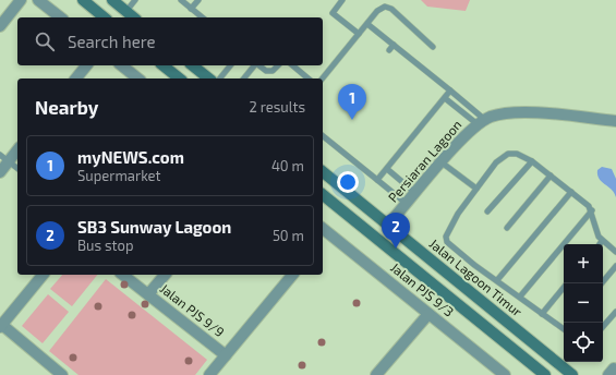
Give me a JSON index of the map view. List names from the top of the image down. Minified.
{"streets":{"main road":["Jalan Lagoon Timur"],"street":["Persiaran Lagoon","Jalan PJS 9/3","Jalan PJS 9/9"]},"crossings":[["Persiaran Lagoon","Jalan Lagoon Timur"]],"page":{"search":"Search here","heading":["Nearby","2 results"],"pins":["1","2"],"list":[{"mark":"1","name":"myNEWS.com","note":"Supermarket","value":"40 m"},{"mark":"2","name":"SB3 Sunway Lagoon","note":"Bus stop","value":"50 m"}],"map_buttons":["+","−"]}}
